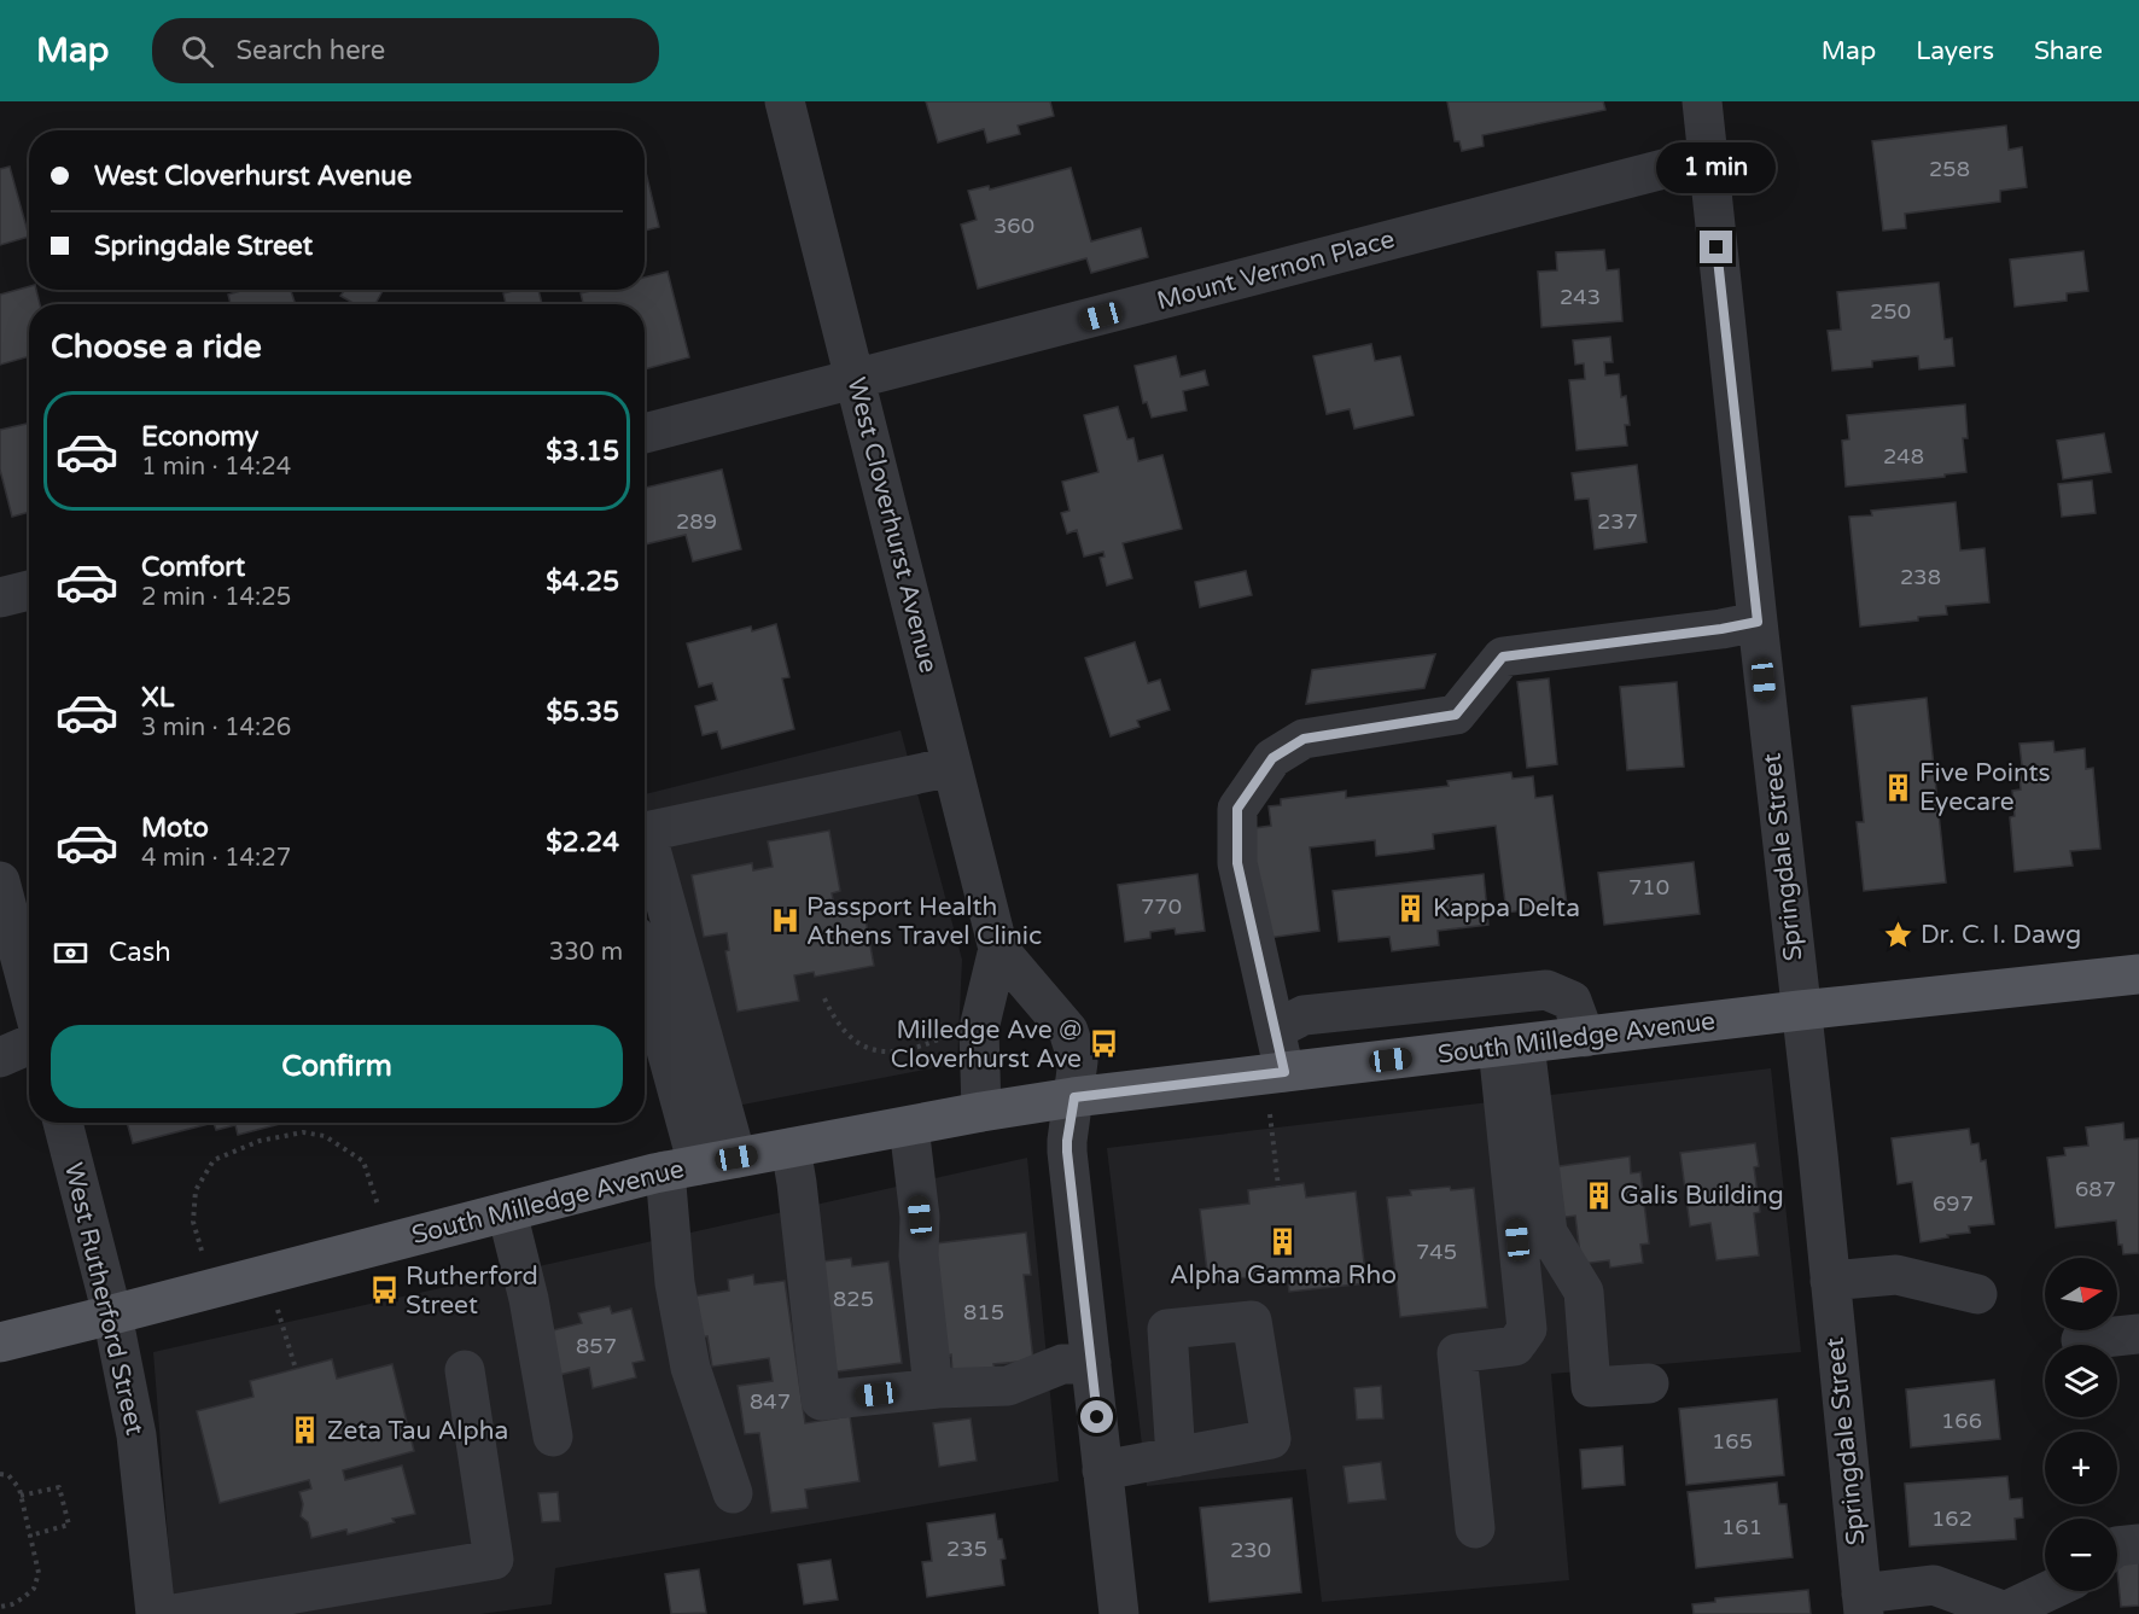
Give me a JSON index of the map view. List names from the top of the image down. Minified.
{"streets":{"main road":["South Milledge Avenue"],"street":["Mount Vernon Place","West Cloverhurst Avenue","Springdale Street","West Rutherford Street"]},"crossings":[["Mount Vernon Place","West Cloverhurst Avenue"],["Mount Vernon Place","Springdale Street"],["West Cloverhurst Avenue","South Milledge Avenue"],["Springdale Street","South Milledge Avenue"],["South Milledge Avenue","West Rutherford Street"]],"places":{"building":["Five Points Eyecare","Kappa Delta","Galis Building","Alpha Gamma Rho","Zeta Tau Alpha"],"hospital":["Passport Health Athens Travel Clinic"],"place":["Dr. C. I. Dawg"],"bus stop":["Milledge Ave @ Cloverhurst Ave","Rutherford Street"]},"house_numbers":["258","360","243","250","248","289","237","238","710","770","687","697","745","825","815","857","847","166","165","162","161","235","230"],"north":"right","page":{"header":"Map","search":"Search here","nav":["Map","Layers","Share"],"banner":["West Cloverhurst Avenue","Springdale Street"],"bubble":"1 min","heading":"Choose a ride","list":[{"name":"Economy","note":"1 min · 14:24","value":"$3.15"},{"name":"Comfort","note":"2 min · 14:25","value":"$4.25"},{"name":"XL","note":"3 min · 14:26","value":"$5.35"},{"name":"Moto","note":"4 min · 14:27","value":"$2.24"}],"pay":["Cash","330 m"],"buttons":"Confirm","map_buttons":["+","−"]}}
